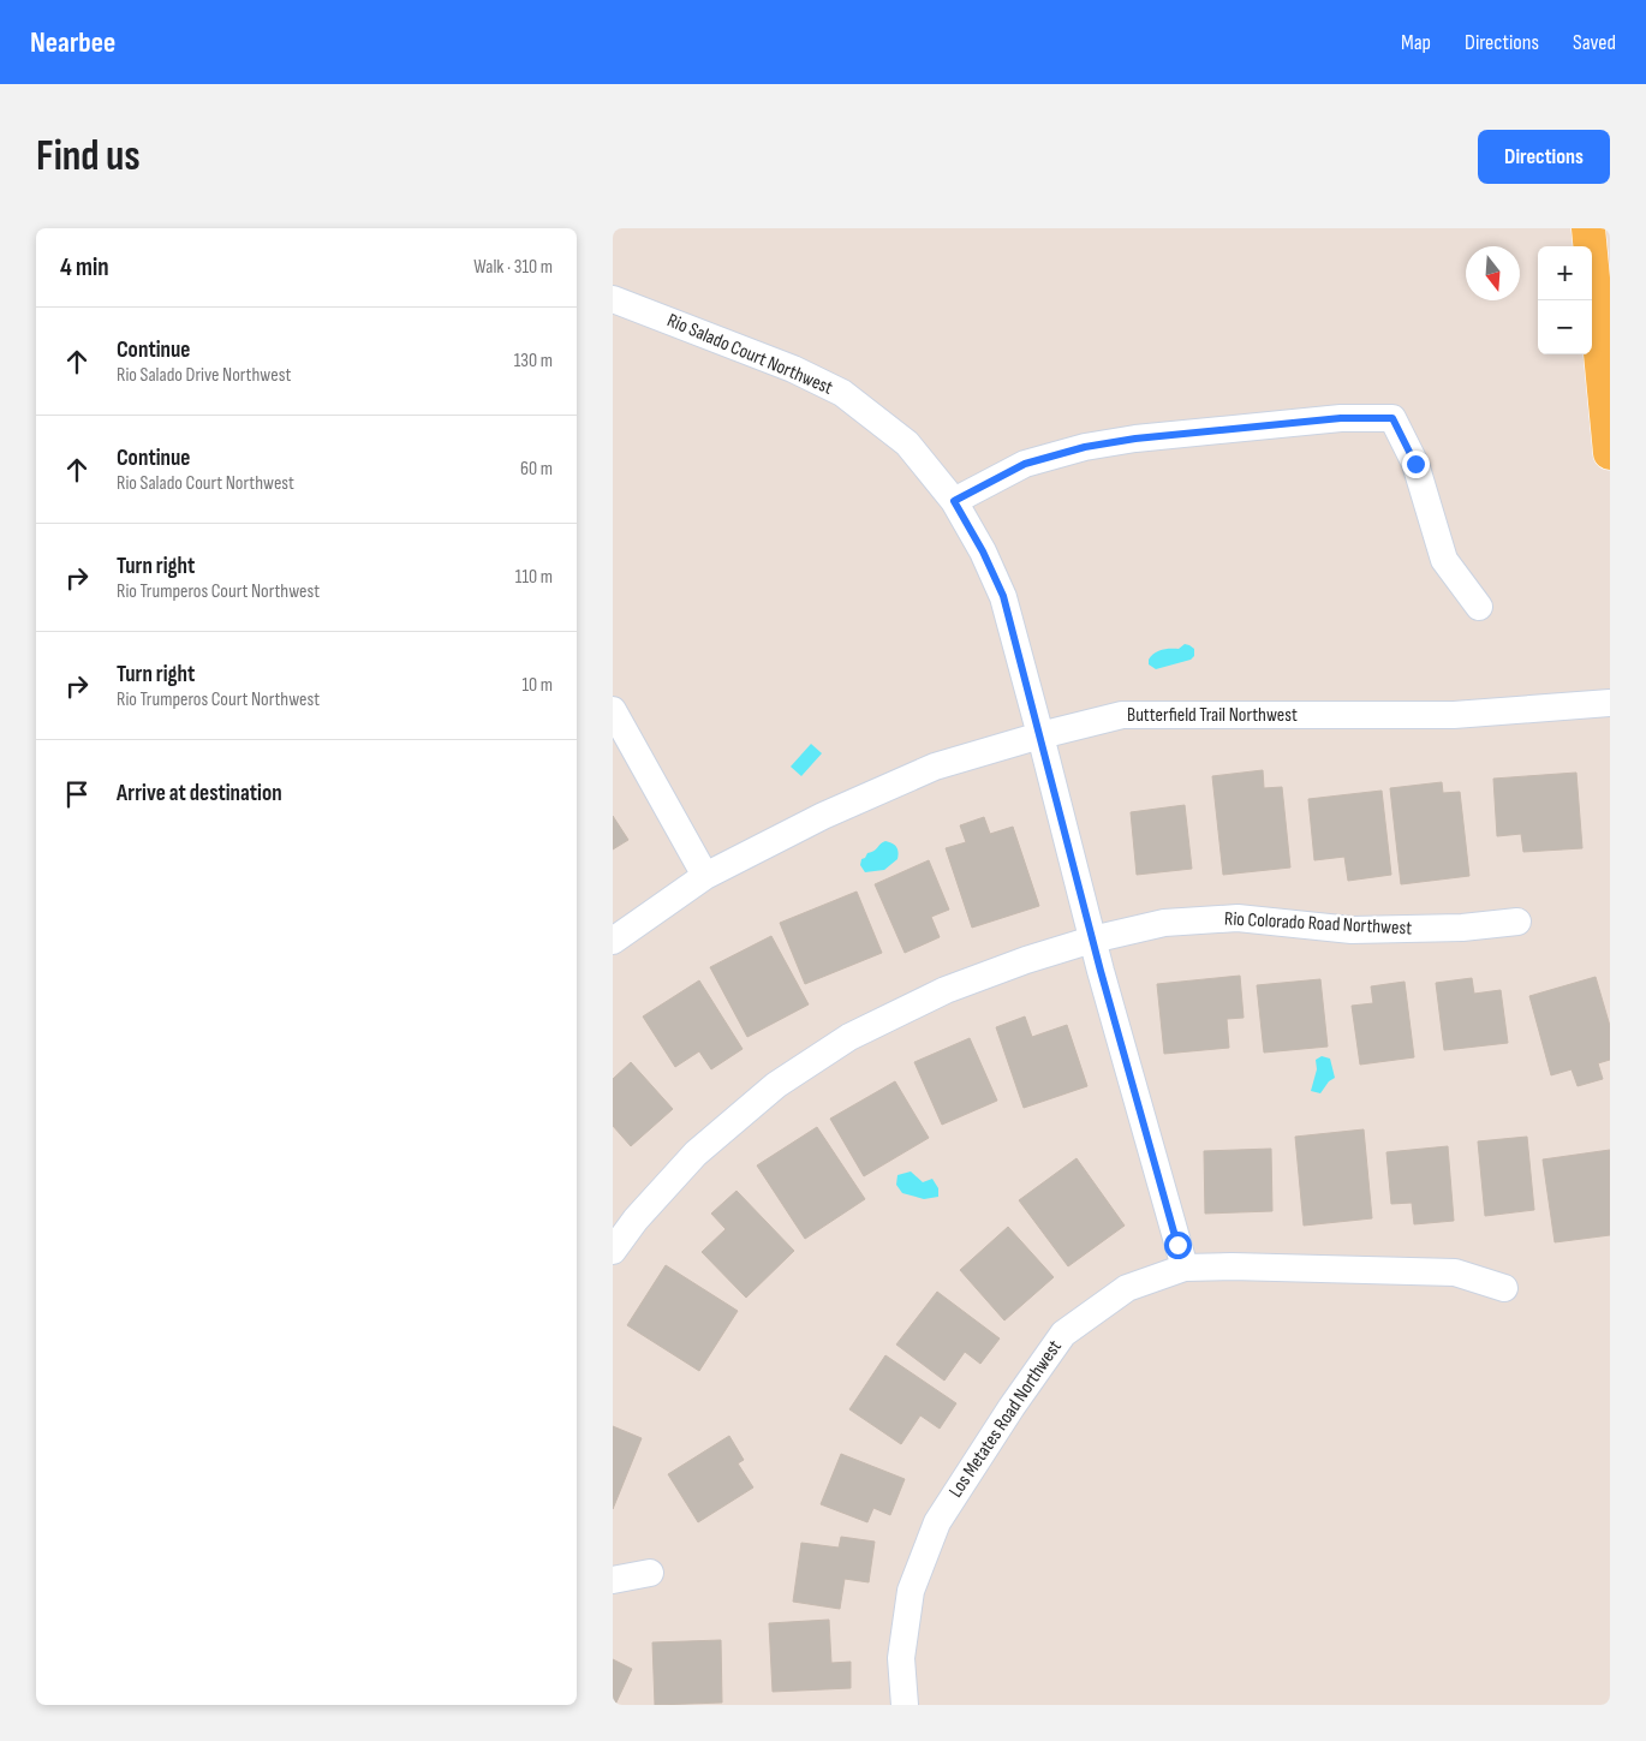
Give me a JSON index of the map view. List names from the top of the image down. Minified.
{"streets":{"street":["Rio Salado Court Northwest","Butterfield Trail Northwest","Rio Colorado Road Northwest","Los Metates Road Northwest"]},"crossings":[["Rio Salado Court Northwest","Butterfield Trail Northwest"],["Rio Salado Court Northwest","Rio Colorado Road Northwest"],["Rio Salado Court Northwest","Los Metates Road Northwest"]],"north":"bottom","page":{"header":"Nearbee","nav":["Map","Directions","Saved"],"buttons":"Directions","title":"Find us","heading":["4 min","Walk · 310 m"],"map_buttons":["+","−"],"list":[["Continue","Rio Salado Drive Northwest","130 m"],["Continue","Rio Salado Court Northwest","60 m"],["Turn right","Rio Trumperos Court Northwest","110 m"],["Turn right","Rio Trumperos Court Northwest","10 m"],"Arrive at destination"]}}
